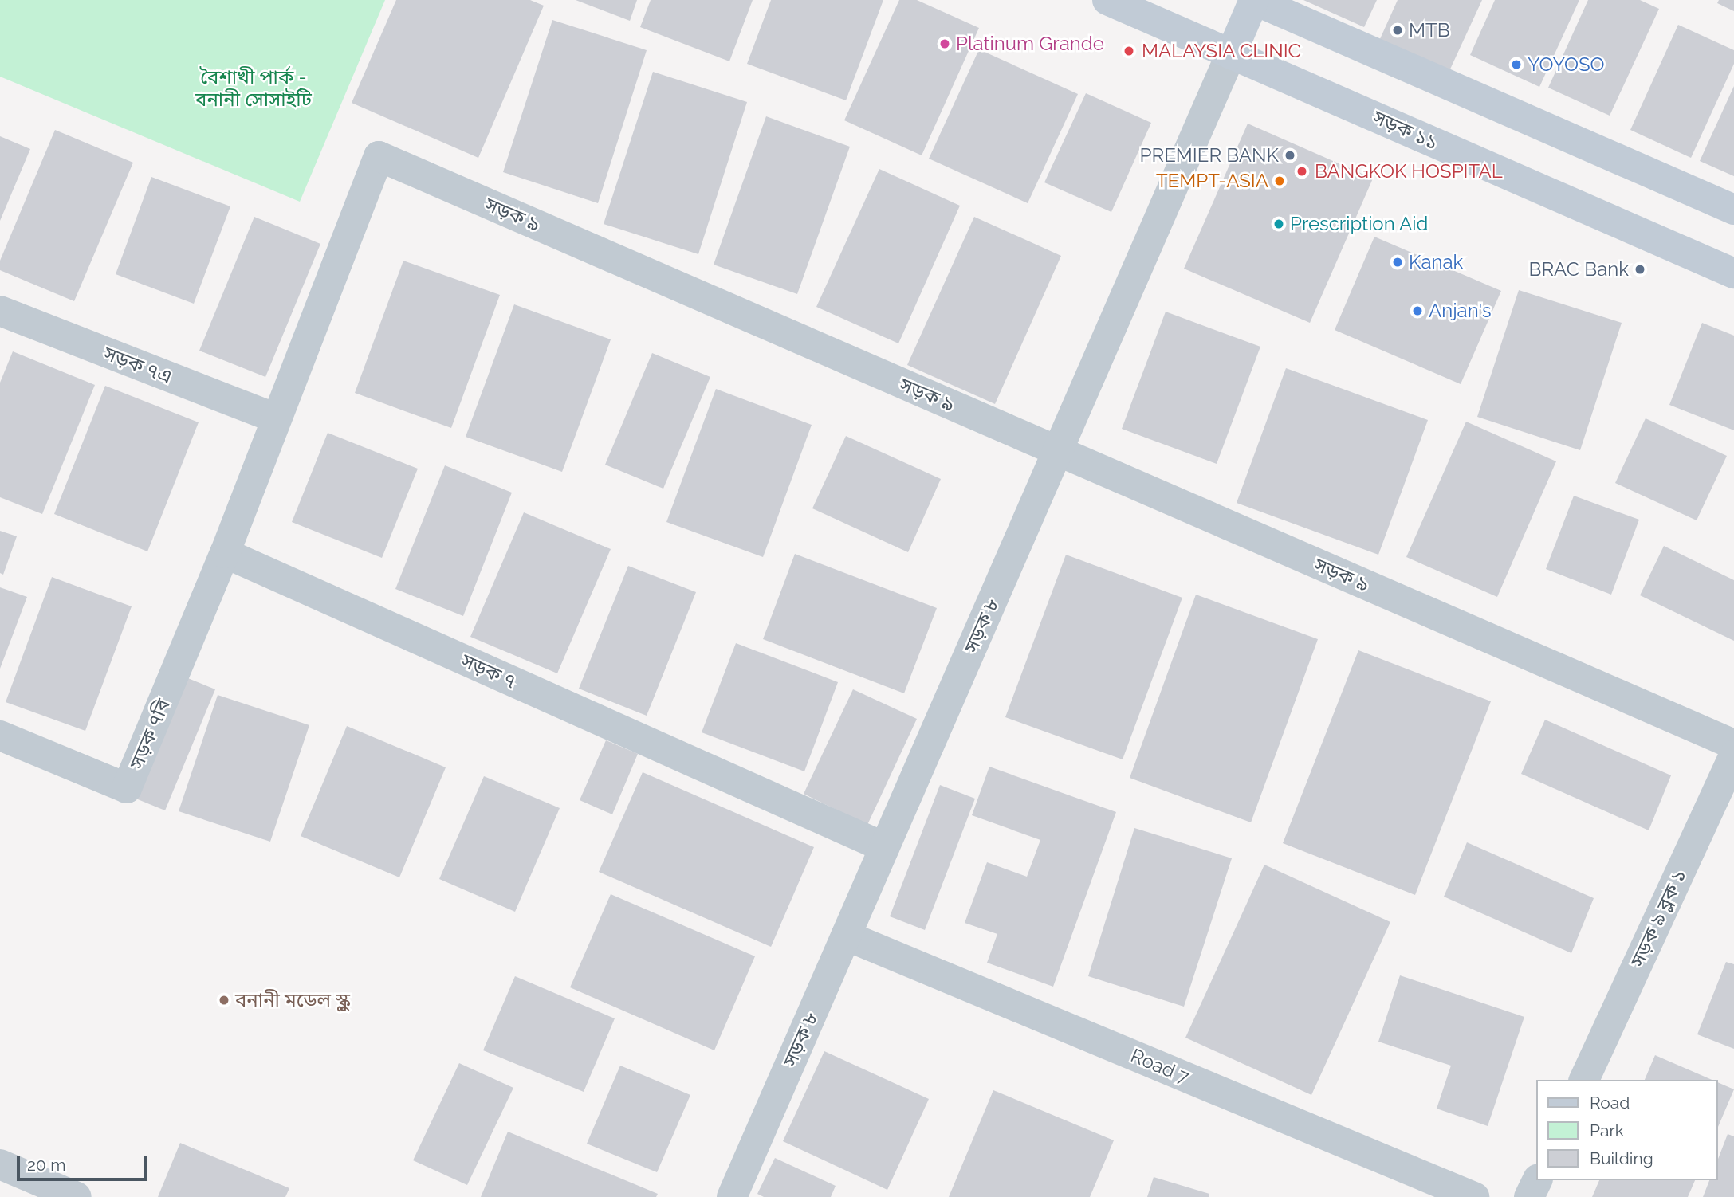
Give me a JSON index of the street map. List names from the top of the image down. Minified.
{"streets":{"main road":["সড়ক ১১"],"street":["সড়ক ৯","সড়ক ৭এ","সড়ক ৮","সড়ক ৭","সড়ক ৭বি","সড়ক ৯ ব্লক ১","Road 7"]},"crossings":[["সড়ক ১১","সড়ক ৮"],["সড়ক ৯","সড়ক ৭এ"],["সড়ক ৯","সড়ক ৮"],["সড়ক ৮","সড়ক ৭"],["সড়ক ৮","Road 7"],["সড়ক ৭","সড়ক ৭বি"]],"parks":["বৈশাখী পার্ক - বনানী সোসাইটি"],"places":["MTB","Platinum Grande","MALAYSIA CLINIC","YOYOSO","PREMIER BANK","BANGKOK HOSPITAL","TEMPT-ASIA","Prescription Aid","Kanak","BRAC Bank","Anjan's","বনানী মডেল স্কুল"],"legend":["Road","Park","Building"],"scale_bar":"20 m"}
